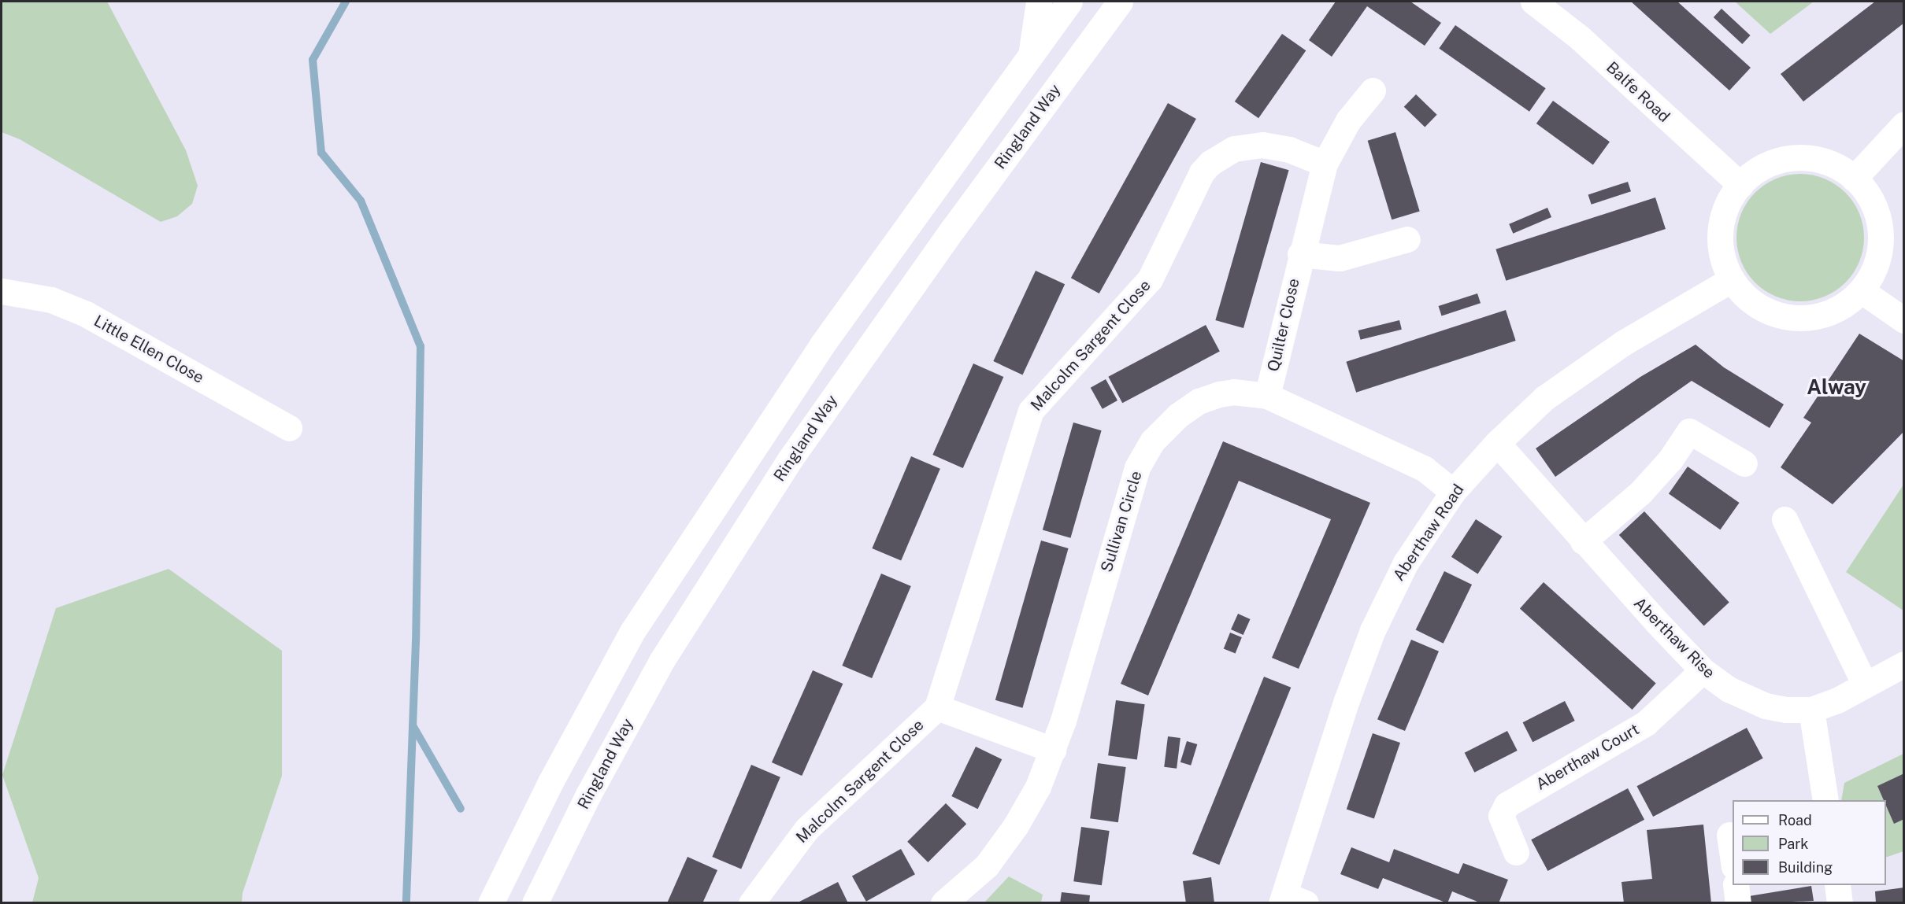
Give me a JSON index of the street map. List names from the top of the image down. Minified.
{"streets":{"street":["Balfe Road","Ringland Way","Quilter Close","Malcolm Sargent Close","Little Ellen Close","Sullivan Circle","Aberthaw Road","Aberthaw Rise","Aberthaw Court"]},"crossings":[["Balfe Road","Aberthaw Road"],["Quilter Close","Malcolm Sargent Close"],["Quilter Close","Sullivan Circle"],["Malcolm Sargent Close","Sullivan Circle"],["Sullivan Circle","Aberthaw Road"],["Aberthaw Road","Aberthaw Rise"],["Aberthaw Rise","Aberthaw Court"]],"districts":["Alway"],"legend":["Road","Park","Building"]}
